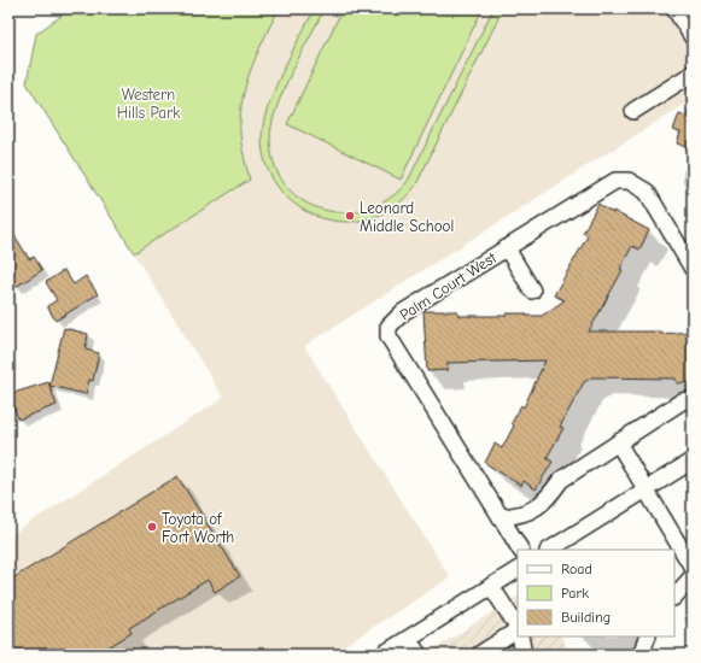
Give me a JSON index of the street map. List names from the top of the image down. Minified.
{"streets":{"street":["Palm Court West"]},"parks":["Western Hills Park"],"places":["Leonard Middle School","Toyota of Fort Worth"],"legend":["Road","Park","Building"]}
